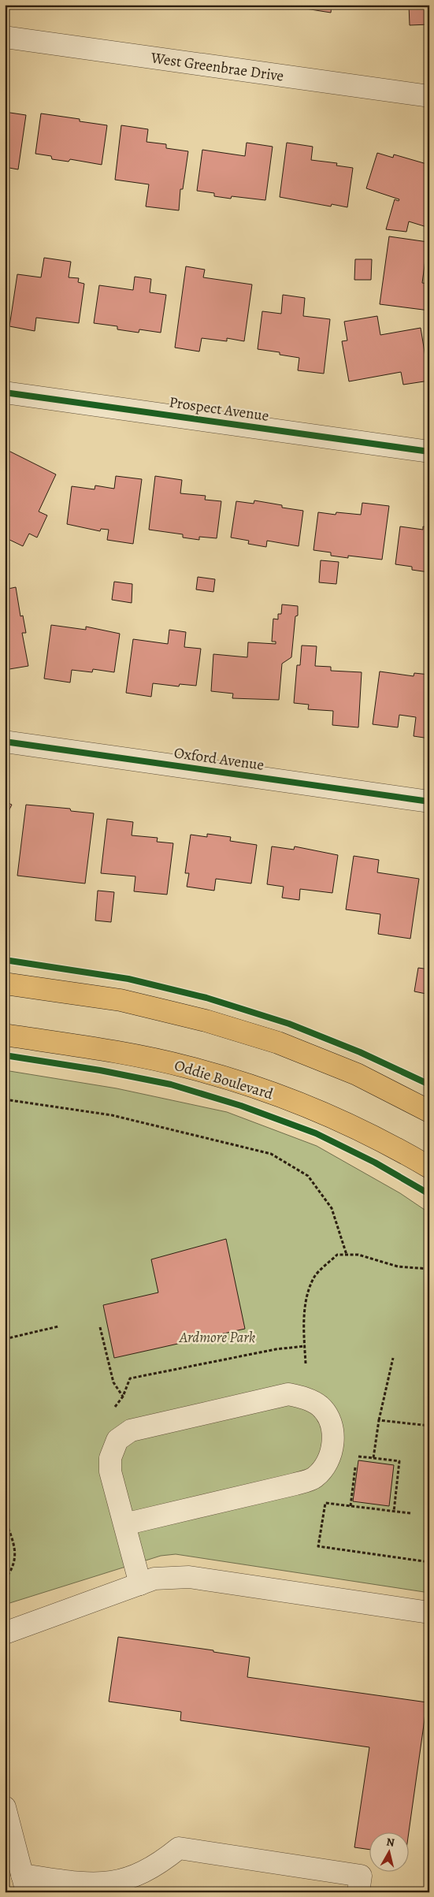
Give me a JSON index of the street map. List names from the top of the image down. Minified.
{"streets":{"main road":["Oddie Boulevard"],"street":["West Greenbrae Drive","Prospect Avenue","Oxford Avenue"]},"parks":["Ardmore Park"],"north":"top"}
